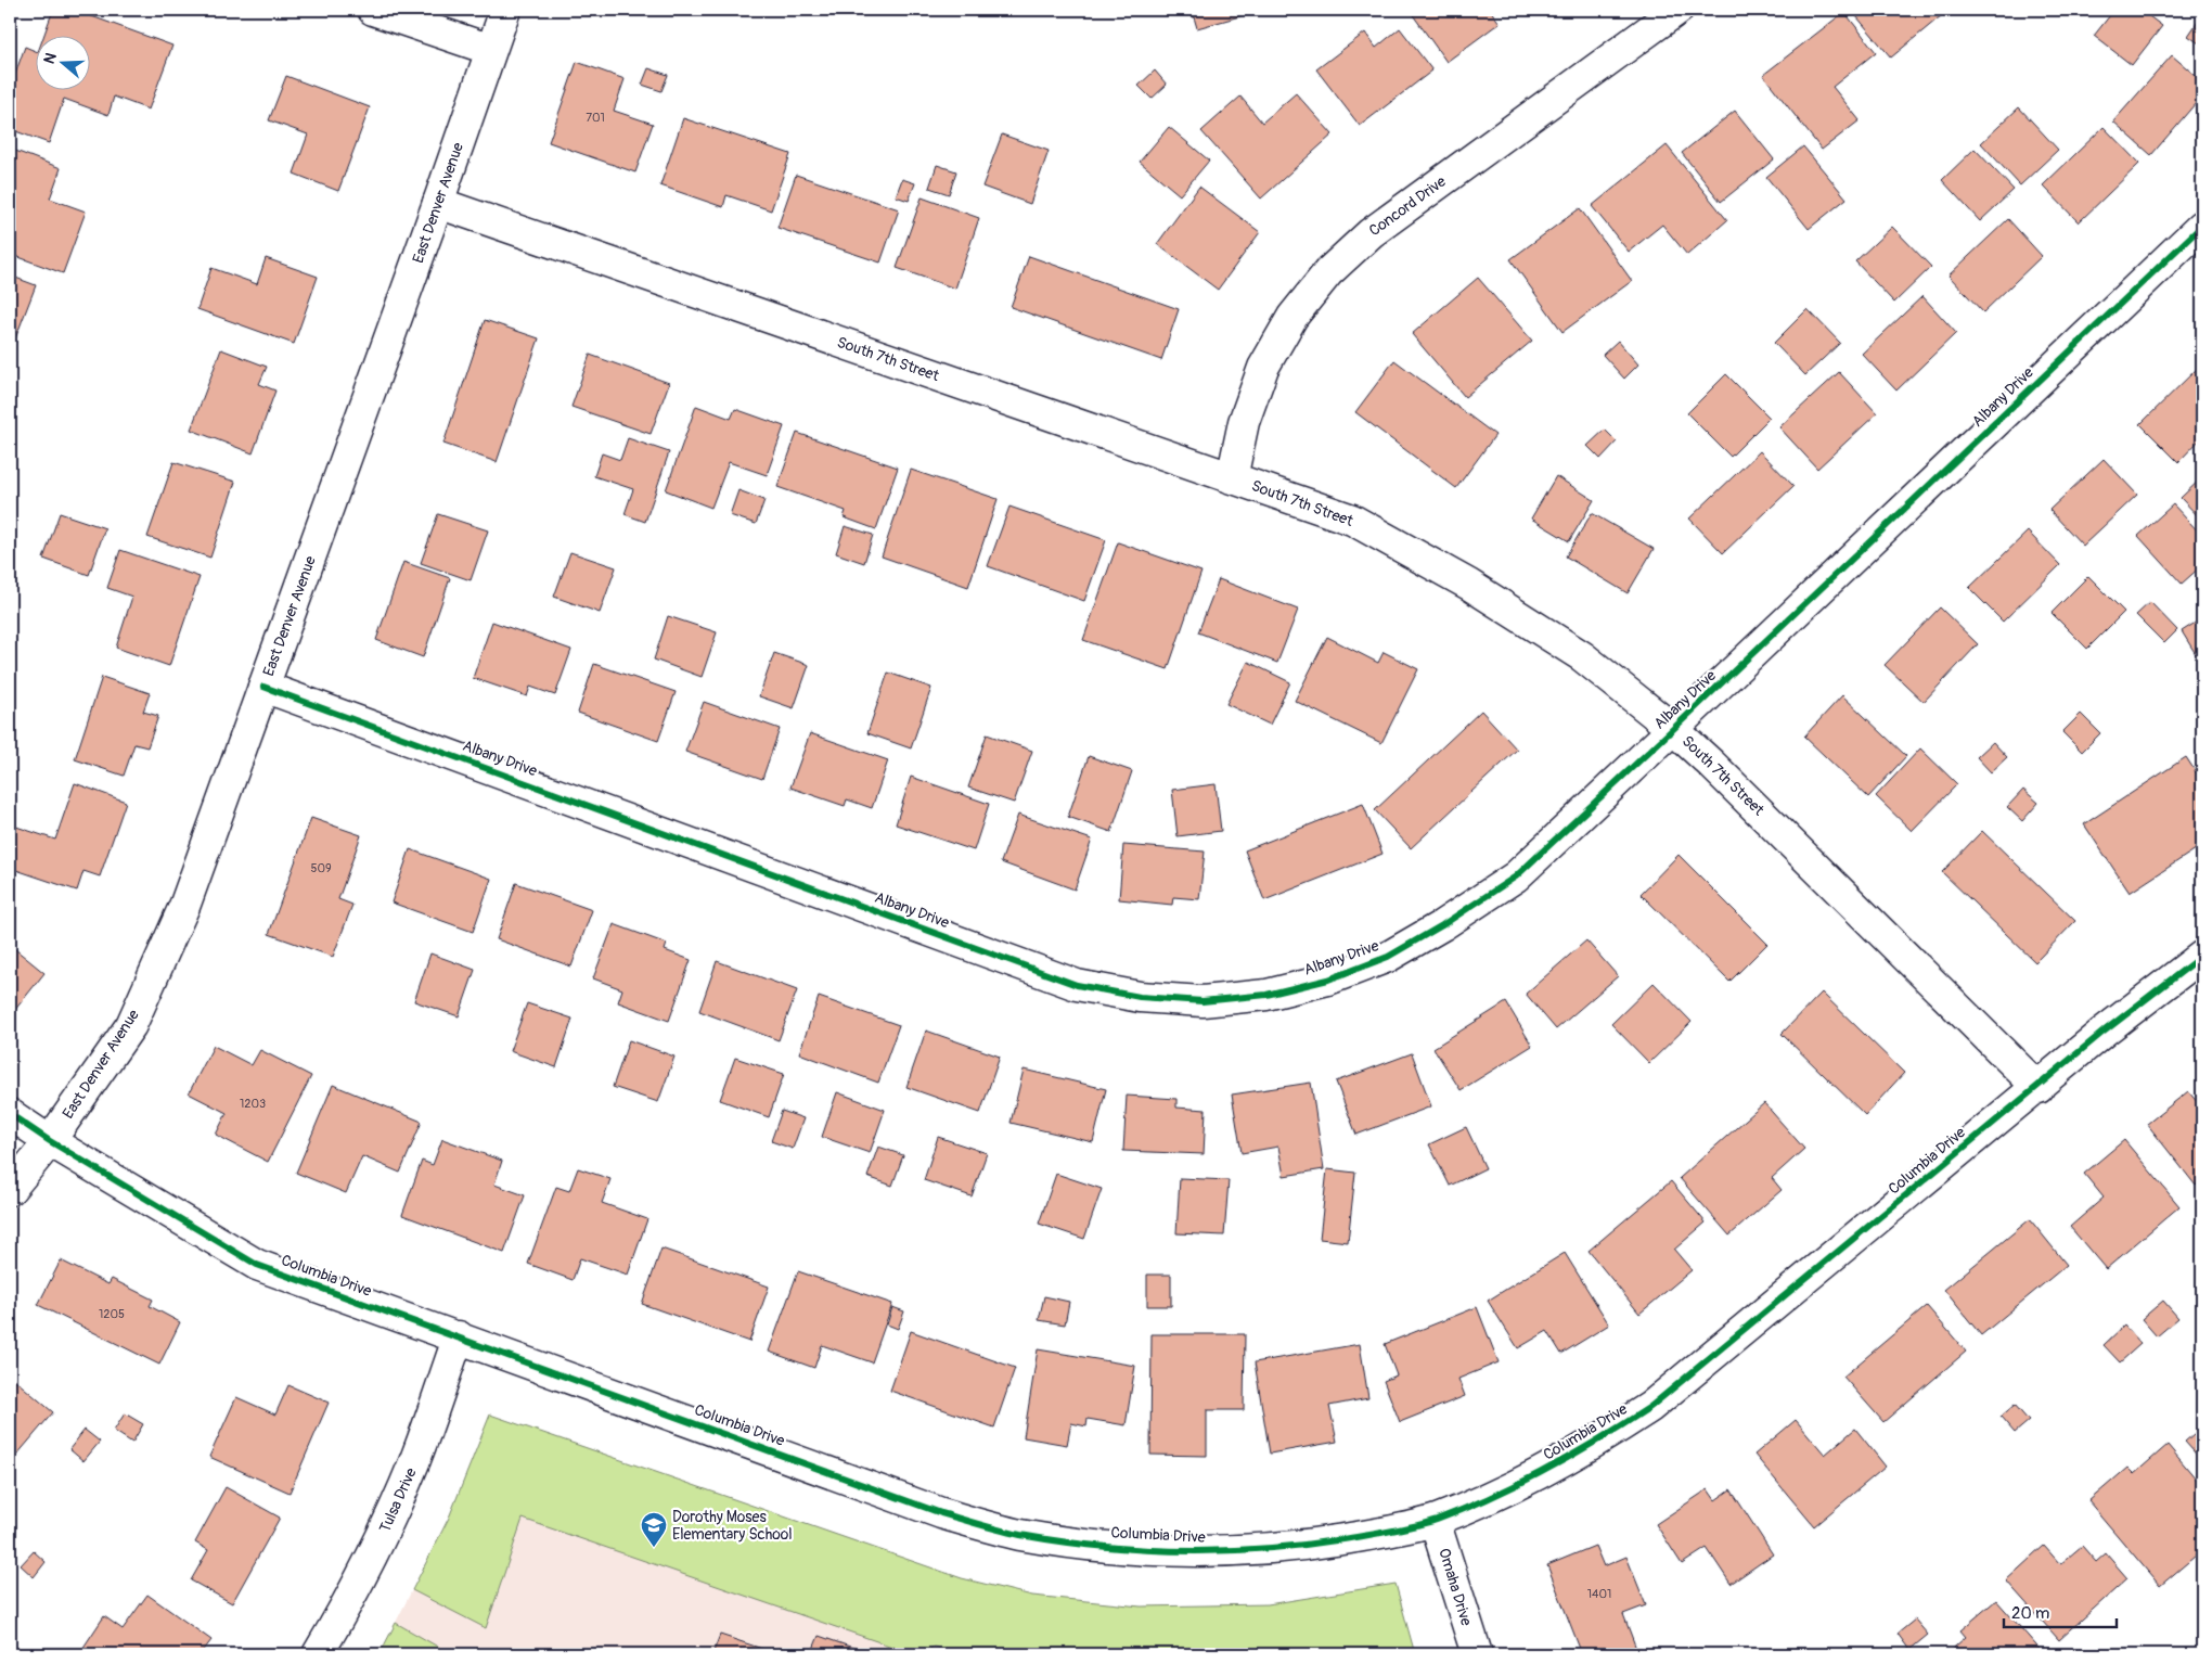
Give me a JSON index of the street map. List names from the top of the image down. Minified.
{"streets":{"street":["East Denver Avenue","Concord Drive","South 7th Street","Albany Drive","Columbia Drive","Tulsa Drive","Omaha Drive"]},"crossings":[["East Denver Avenue","South 7th Street"],["East Denver Avenue","Albany Drive"],["East Denver Avenue","Columbia Drive"],["Concord Drive","South 7th Street"],["South 7th Street","Albany Drive"],["South 7th Street","Columbia Drive"],["Columbia Drive","Tulsa Drive"],["Columbia Drive","Omaha Drive"]],"places":{"school or university":["Dorothy Moses Elementary School"]},"house_numbers":["701","509","1203","1205","1401"],"scale_bar":"20 m","north":"left"}
